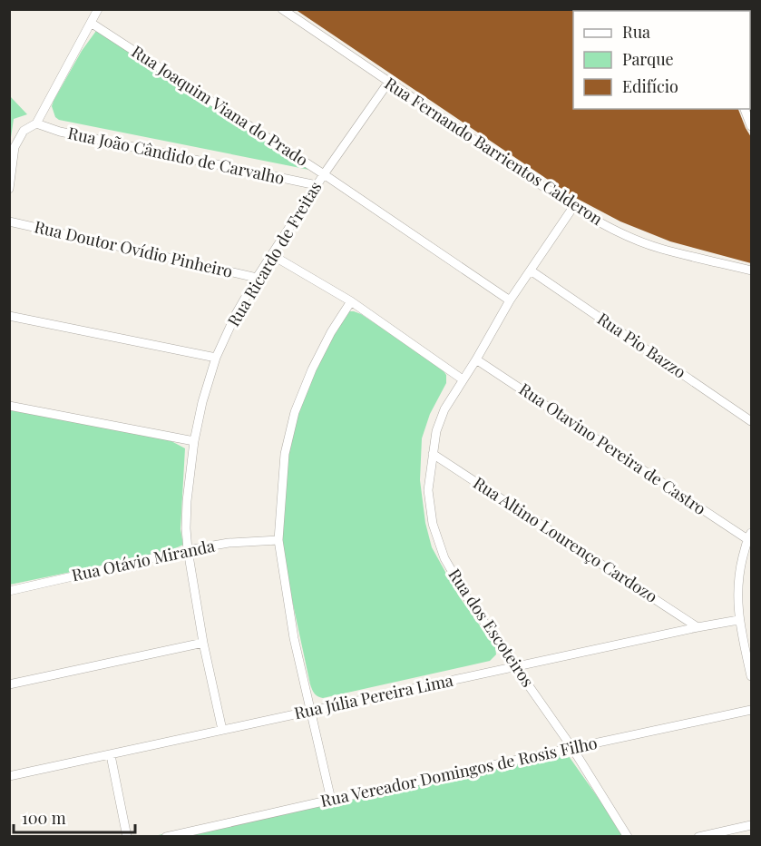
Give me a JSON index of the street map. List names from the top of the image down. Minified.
{"streets":{"street":["Rua Joaquim Viana do Prado","Rua Fernando Barrientos Calderon","Rua João Cândido de Carvalho","Rua Doutor Ovídio Pinheiro","Rua Ricardo de Freitas","Rua Pio Bazzo","Rua Otavino Pereira de Castro","Rua Altino Lourenço Cardozo","Rua Otávio Miranda","Rua dos Escoteiros","Rua Júlia Pereira Lima","Rua Vereador Domingos de Rosis Filho"]},"crossings":[["Rua Joaquim Viana do Prado","Rua Ricardo de Freitas"],["Rua Joaquim Viana do Prado","Rua dos Escoteiros"],["Rua Fernando Barrientos Calderon","Rua Ricardo de Freitas"],["Rua Fernando Barrientos Calderon","Rua dos Escoteiros"],["Rua João Cândido de Carvalho","Rua Ricardo de Freitas"],["Rua Doutor Ovídio Pinheiro","Rua Ricardo de Freitas"],["Rua Ricardo de Freitas","Rua Otávio Miranda"],["Rua Ricardo de Freitas","Rua Júlia Pereira Lima"],["Rua Pio Bazzo","Rua dos Escoteiros"],["Rua Otavino Pereira de Castro","Rua dos Escoteiros"],["Rua Altino Lourenço Cardozo","Rua dos Escoteiros"],["Rua Altino Lourenço Cardozo","Rua Júlia Pereira Lima"],["Rua dos Escoteiros","Rua Júlia Pereira Lima"],["Rua dos Escoteiros","Rua Vereador Domingos de Rosis Filho"]],"legend":["Rua","Parque","Edifício"],"scale_bar":"100 m"}
